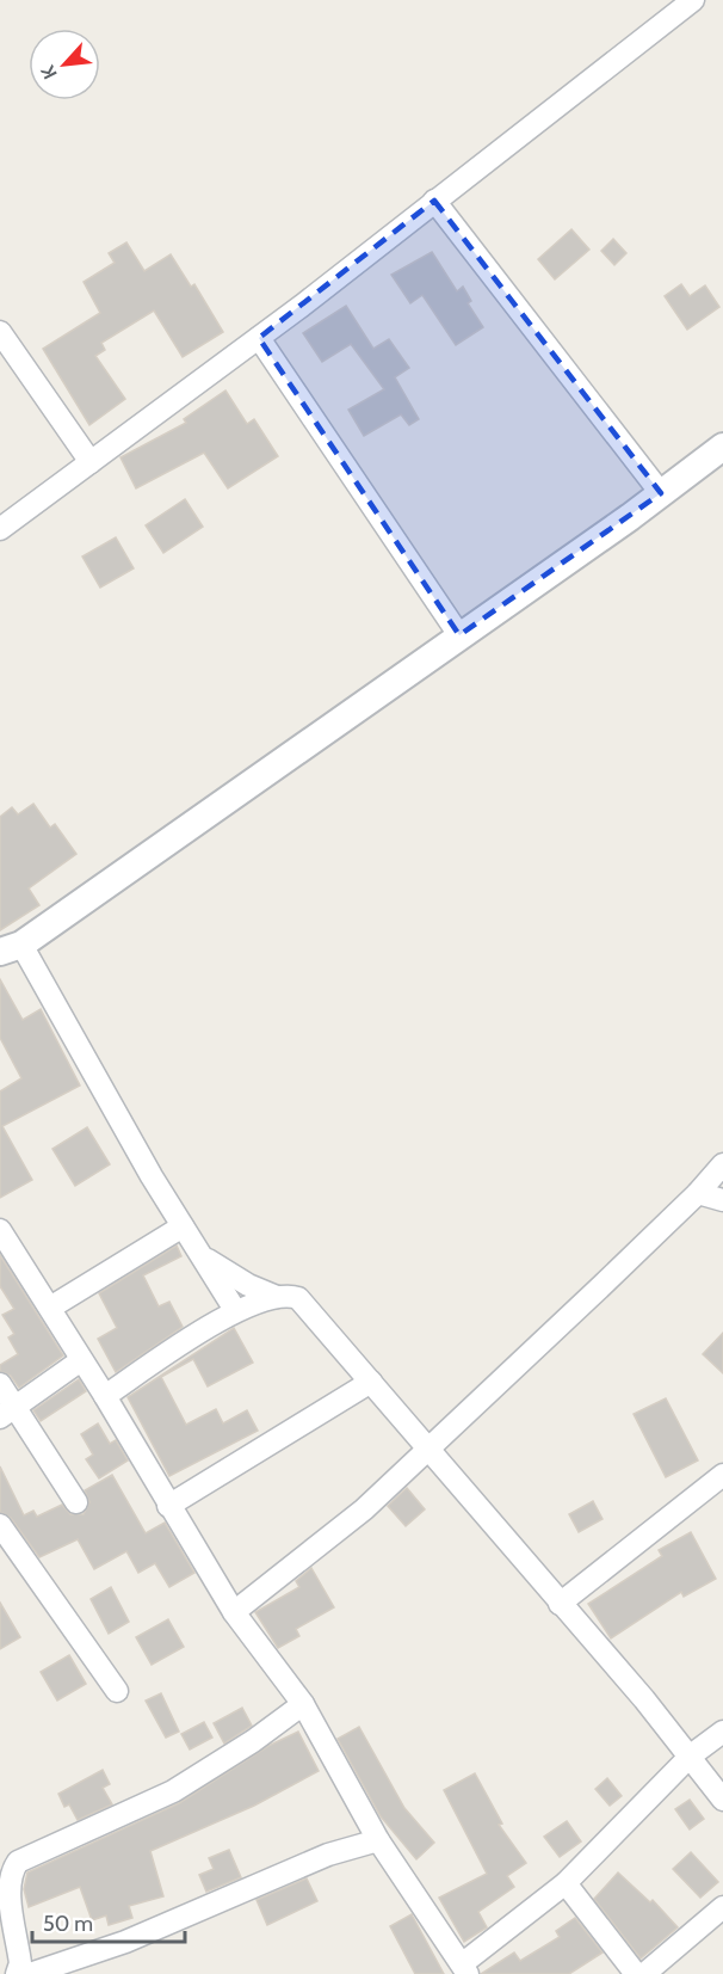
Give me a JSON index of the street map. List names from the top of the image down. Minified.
{"scale_bar":"50 m","north":"bottom left"}
